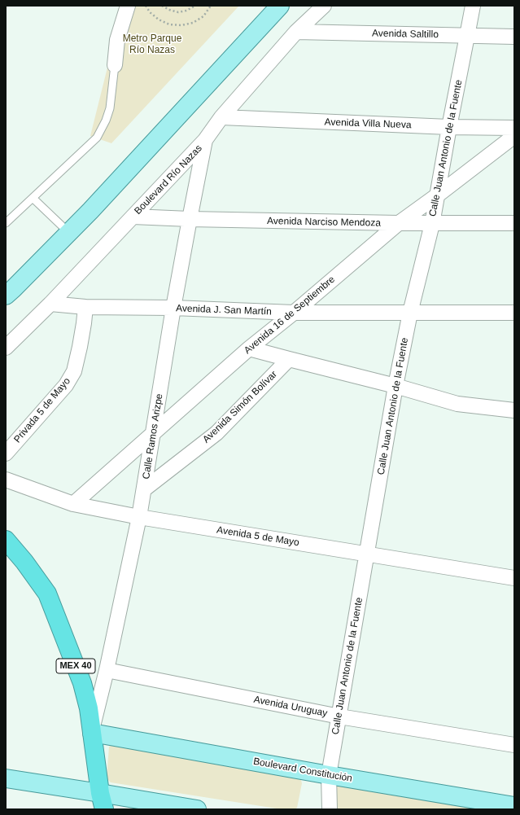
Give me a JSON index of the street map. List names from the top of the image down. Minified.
{"streets":{"highway":["MEX 40"],"main road":["Boulevard Constitución"],"street":["Avenida Saltillo","Avenida Villa Nueva","Calle Juan Antonio de la Fuente","Boulevard Río Nazas","Avenida Narciso Mendoza","Avenida J. San Martín","Avenida 16 de Septiembre","Avenida Simón Bolívar","Privada 5 de Mayo","Calle Ramos Arizpe","Avenida 5 de Mayo","Avenida Uruguay"]},"crossings":[["Avenida Saltillo","Calle Juan Antonio de la Fuente"],["Avenida Saltillo","Boulevard Río Nazas"],["Avenida Villa Nueva","Calle Juan Antonio de la Fuente"],["Avenida Villa Nueva","Boulevard Río Nazas"],["Calle Juan Antonio de la Fuente","Avenida Narciso Mendoza"],["Calle Juan Antonio de la Fuente","Avenida J. San Martín"],["Calle Juan Antonio de la Fuente","Avenida 16 de Septiembre"],["Calle Juan Antonio de la Fuente","Avenida Simón Bolívar"],["Calle Juan Antonio de la Fuente","Avenida 5 de Mayo"],["Calle Juan Antonio de la Fuente","Avenida Uruguay"],["Calle Juan Antonio de la Fuente","Boulevard Constitución"],["Boulevard Río Nazas","Avenida Narciso Mendoza"],["Boulevard Río Nazas","Avenida J. San Martín"],["Boulevard Río Nazas","Calle Ramos Arizpe"],["Avenida Narciso Mendoza","Avenida 16 de Septiembre"],["Avenida Narciso Mendoza","Calle Ramos Arizpe"],["Avenida J. San Martín","Avenida 16 de Septiembre"],["Avenida J. San Martín","Privada 5 de Mayo"],["Avenida J. San Martín","Calle Ramos Arizpe"],["Avenida 16 de Septiembre","Avenida Simón Bolívar"],["Avenida 16 de Septiembre","Calle Ramos Arizpe"],["Avenida 16 de Septiembre","Avenida 5 de Mayo"],["Avenida Simón Bolívar","Calle Ramos Arizpe"],["Calle Ramos Arizpe","Avenida 5 de Mayo"],["Calle Ramos Arizpe","MEX 40"],["Calle Ramos Arizpe","Avenida Uruguay"],["Calle Ramos Arizpe","Boulevard Constitución"],["MEX 40","Boulevard Constitución"]],"parks":["Metro Parque Río Nazas"]}
